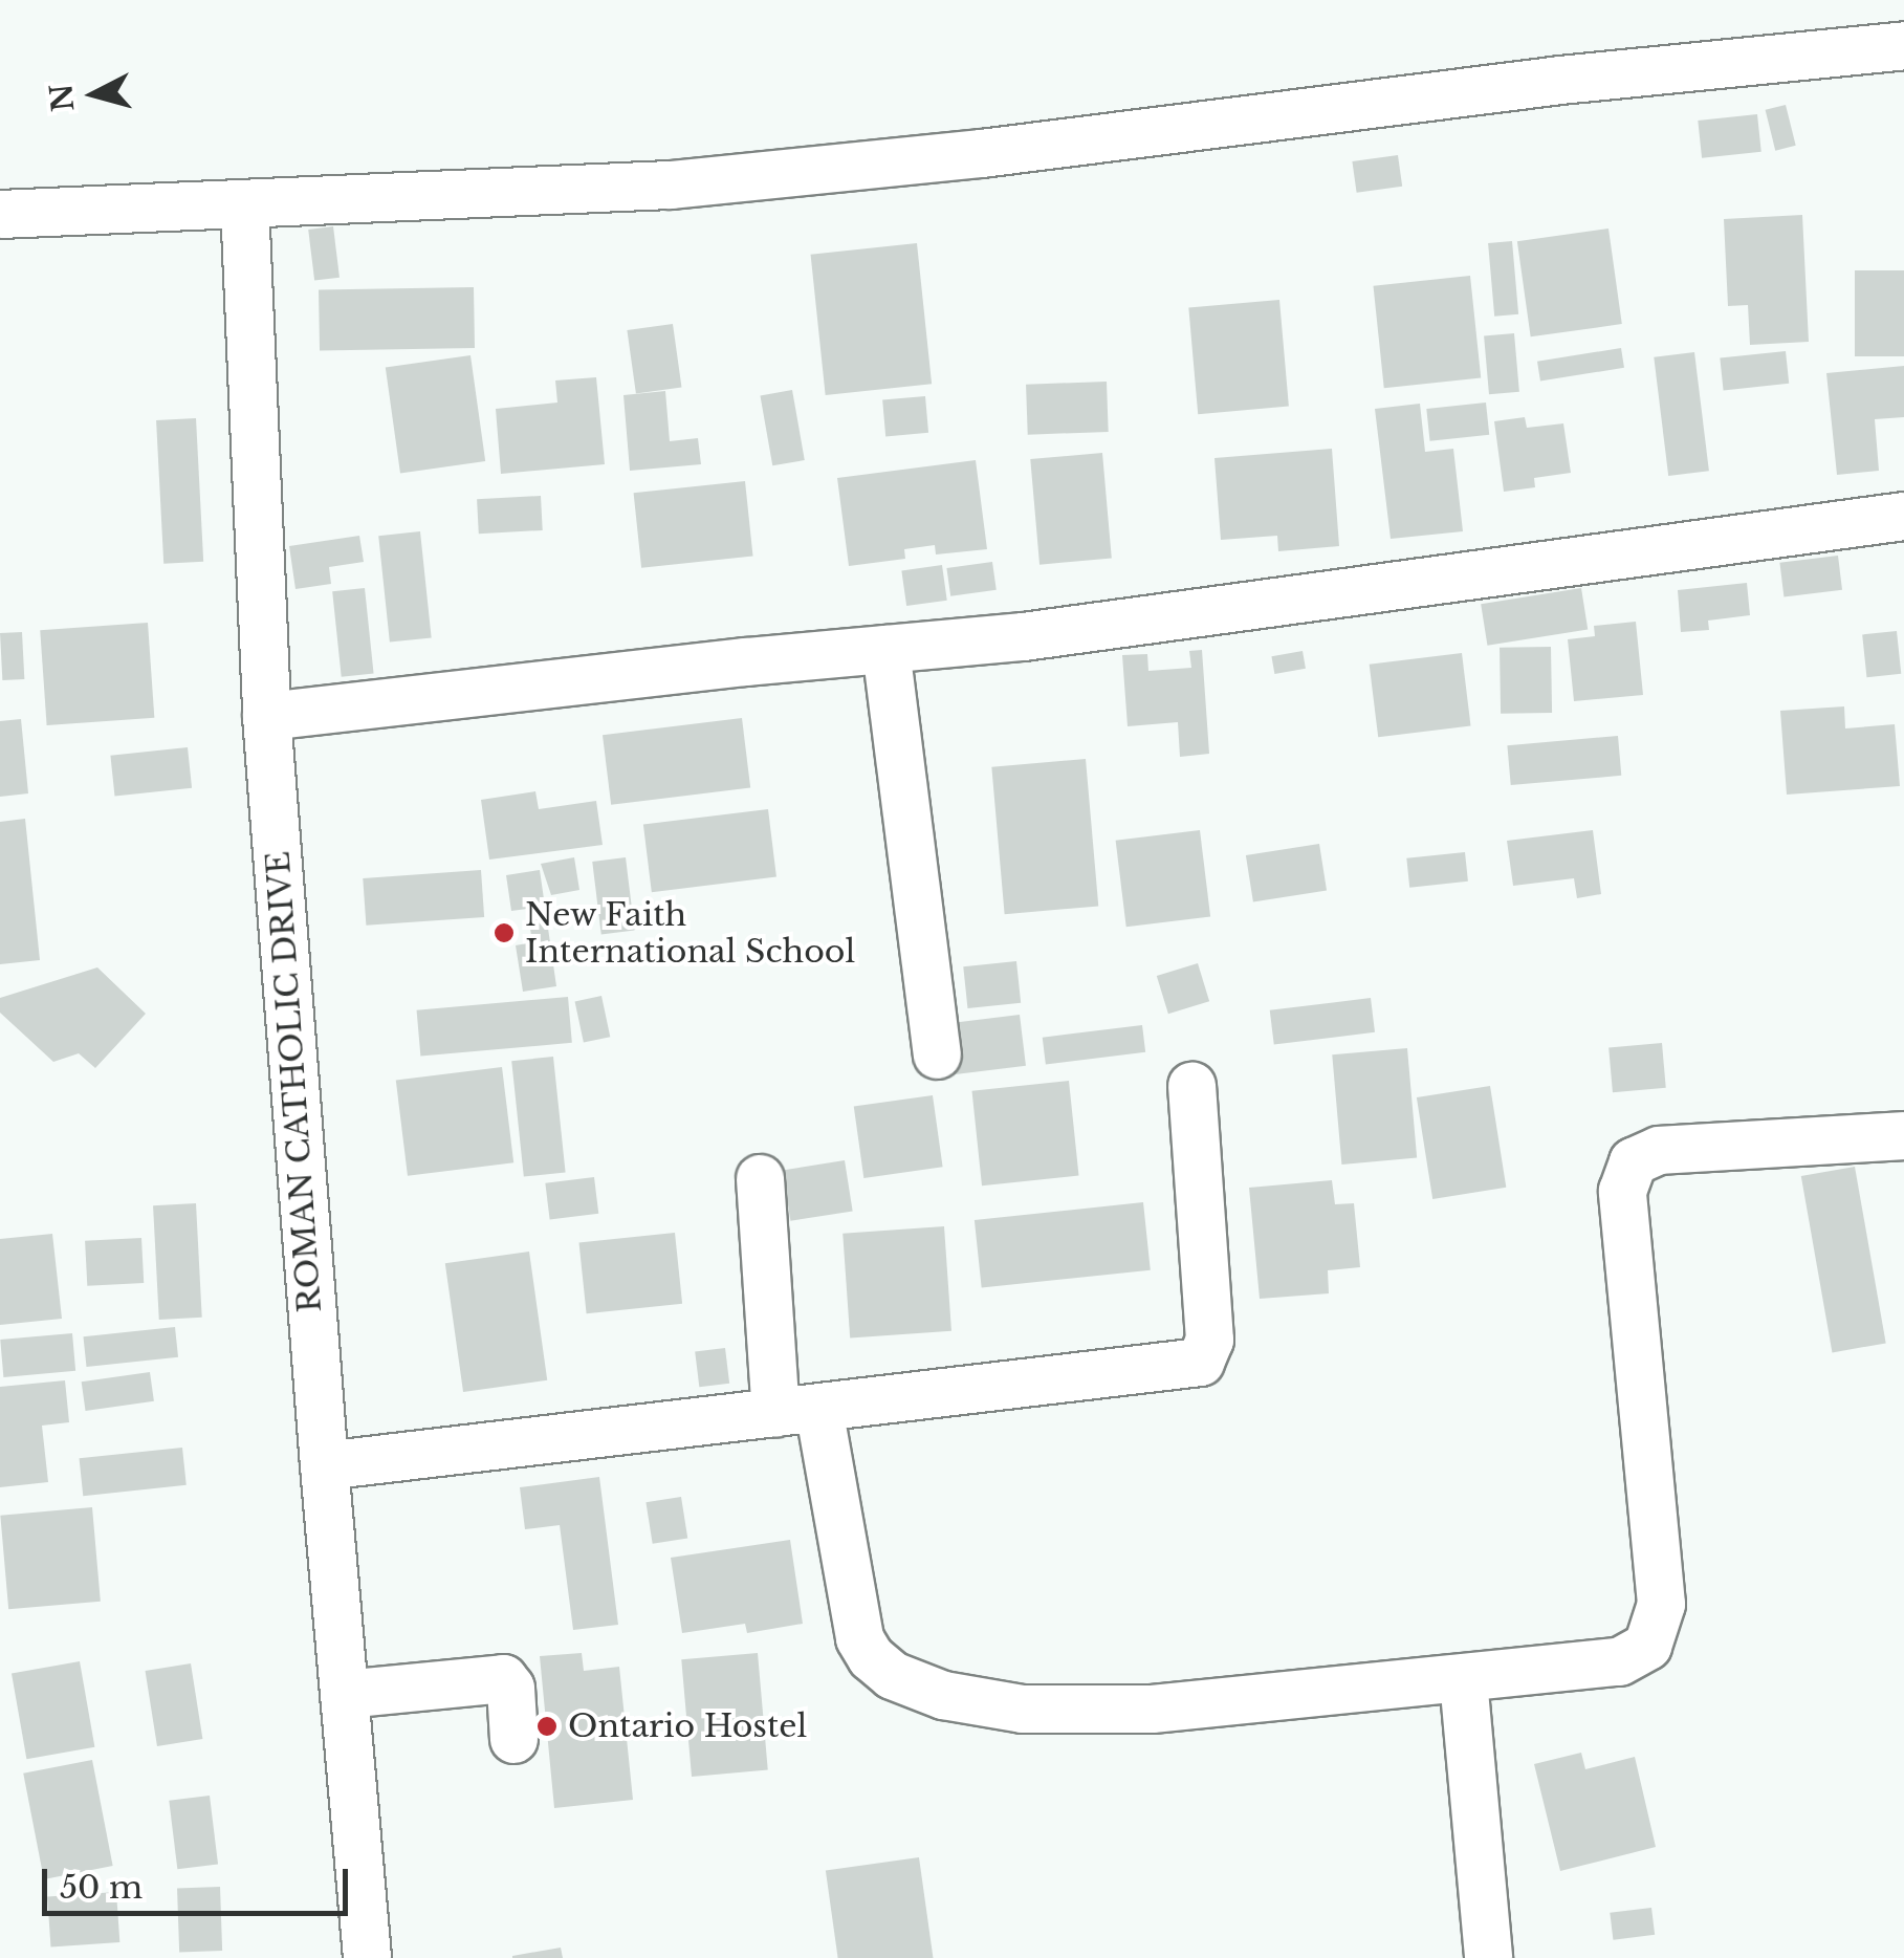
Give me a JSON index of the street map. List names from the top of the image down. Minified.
{"streets":{"street":["ROMAN CATHOLIC DRIVE"]},"places":["New Faith International School","Ontario Hostel"],"scale_bar":"50 m","north":"left"}
